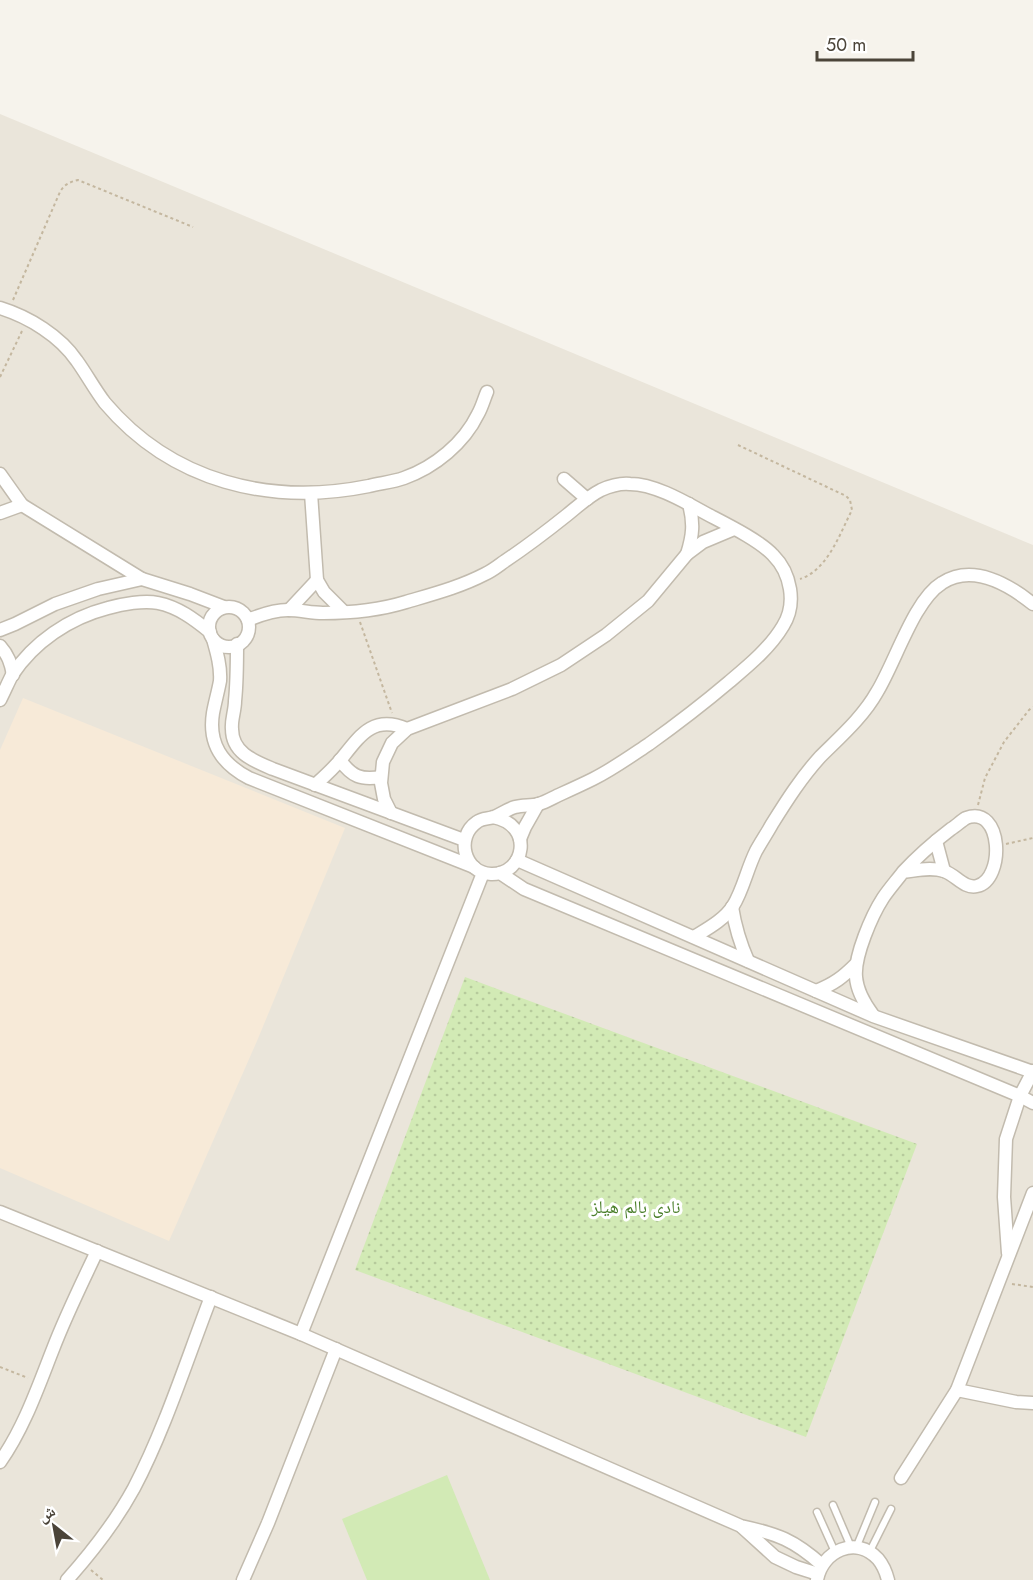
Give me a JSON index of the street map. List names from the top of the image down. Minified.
{"parks":["نادى بالم هيلز"],"scale_bar":"50 m","north":"top left"}
